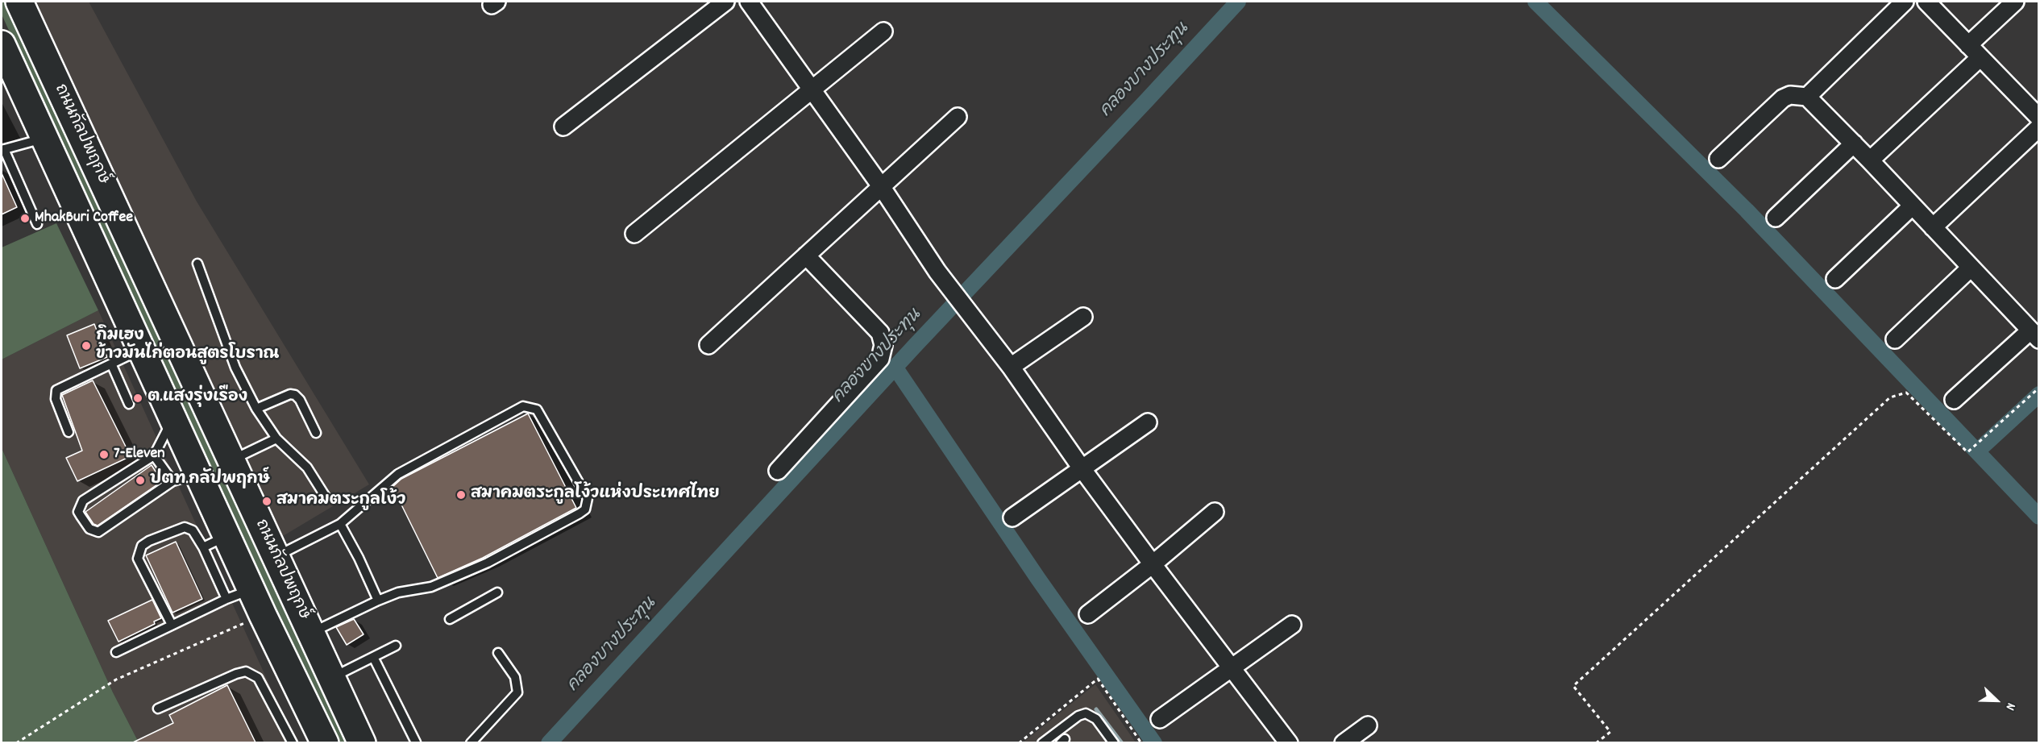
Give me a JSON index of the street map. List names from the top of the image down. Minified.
{"streets":{"main road":["ถนนกัลปพฤกษ์"]},"water":["คลองบางประทุน"],"places":["MhakBuri Coffee","กิมเฮง ข้าวมันไก่ตอนสูตรโบราณ","ต.แสงรุ่งเรือง","7-Eleven","ปตท.กลัปพฤกษ์","สมาคมตระกูลโง้วแห่งประเทศไทย","สมาคมตระกูลโง้ว"],"north":"bottom right"}
